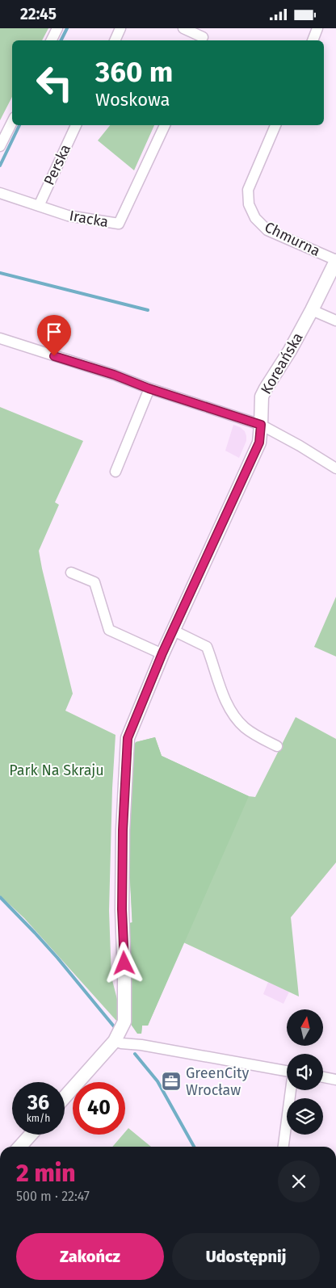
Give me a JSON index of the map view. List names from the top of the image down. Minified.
{"streets":{"street":["Perska","Iracka","Chmurna","Koreańska"]},"crossings":[["Perska","Iracka"],["Chmurna","Koreańska"]],"parks":["Park Na Skraju"],"places":{"office":["GreenCity Wrocław"]},"north":"top","page":{"status":"22:45","turn":["360 m","Woskowa"],"speed":"36 km/h","limit":"40","heading":["2 min","500 m · 22:47"],"buttons":["Zakończ","Udostępnij"]}}
